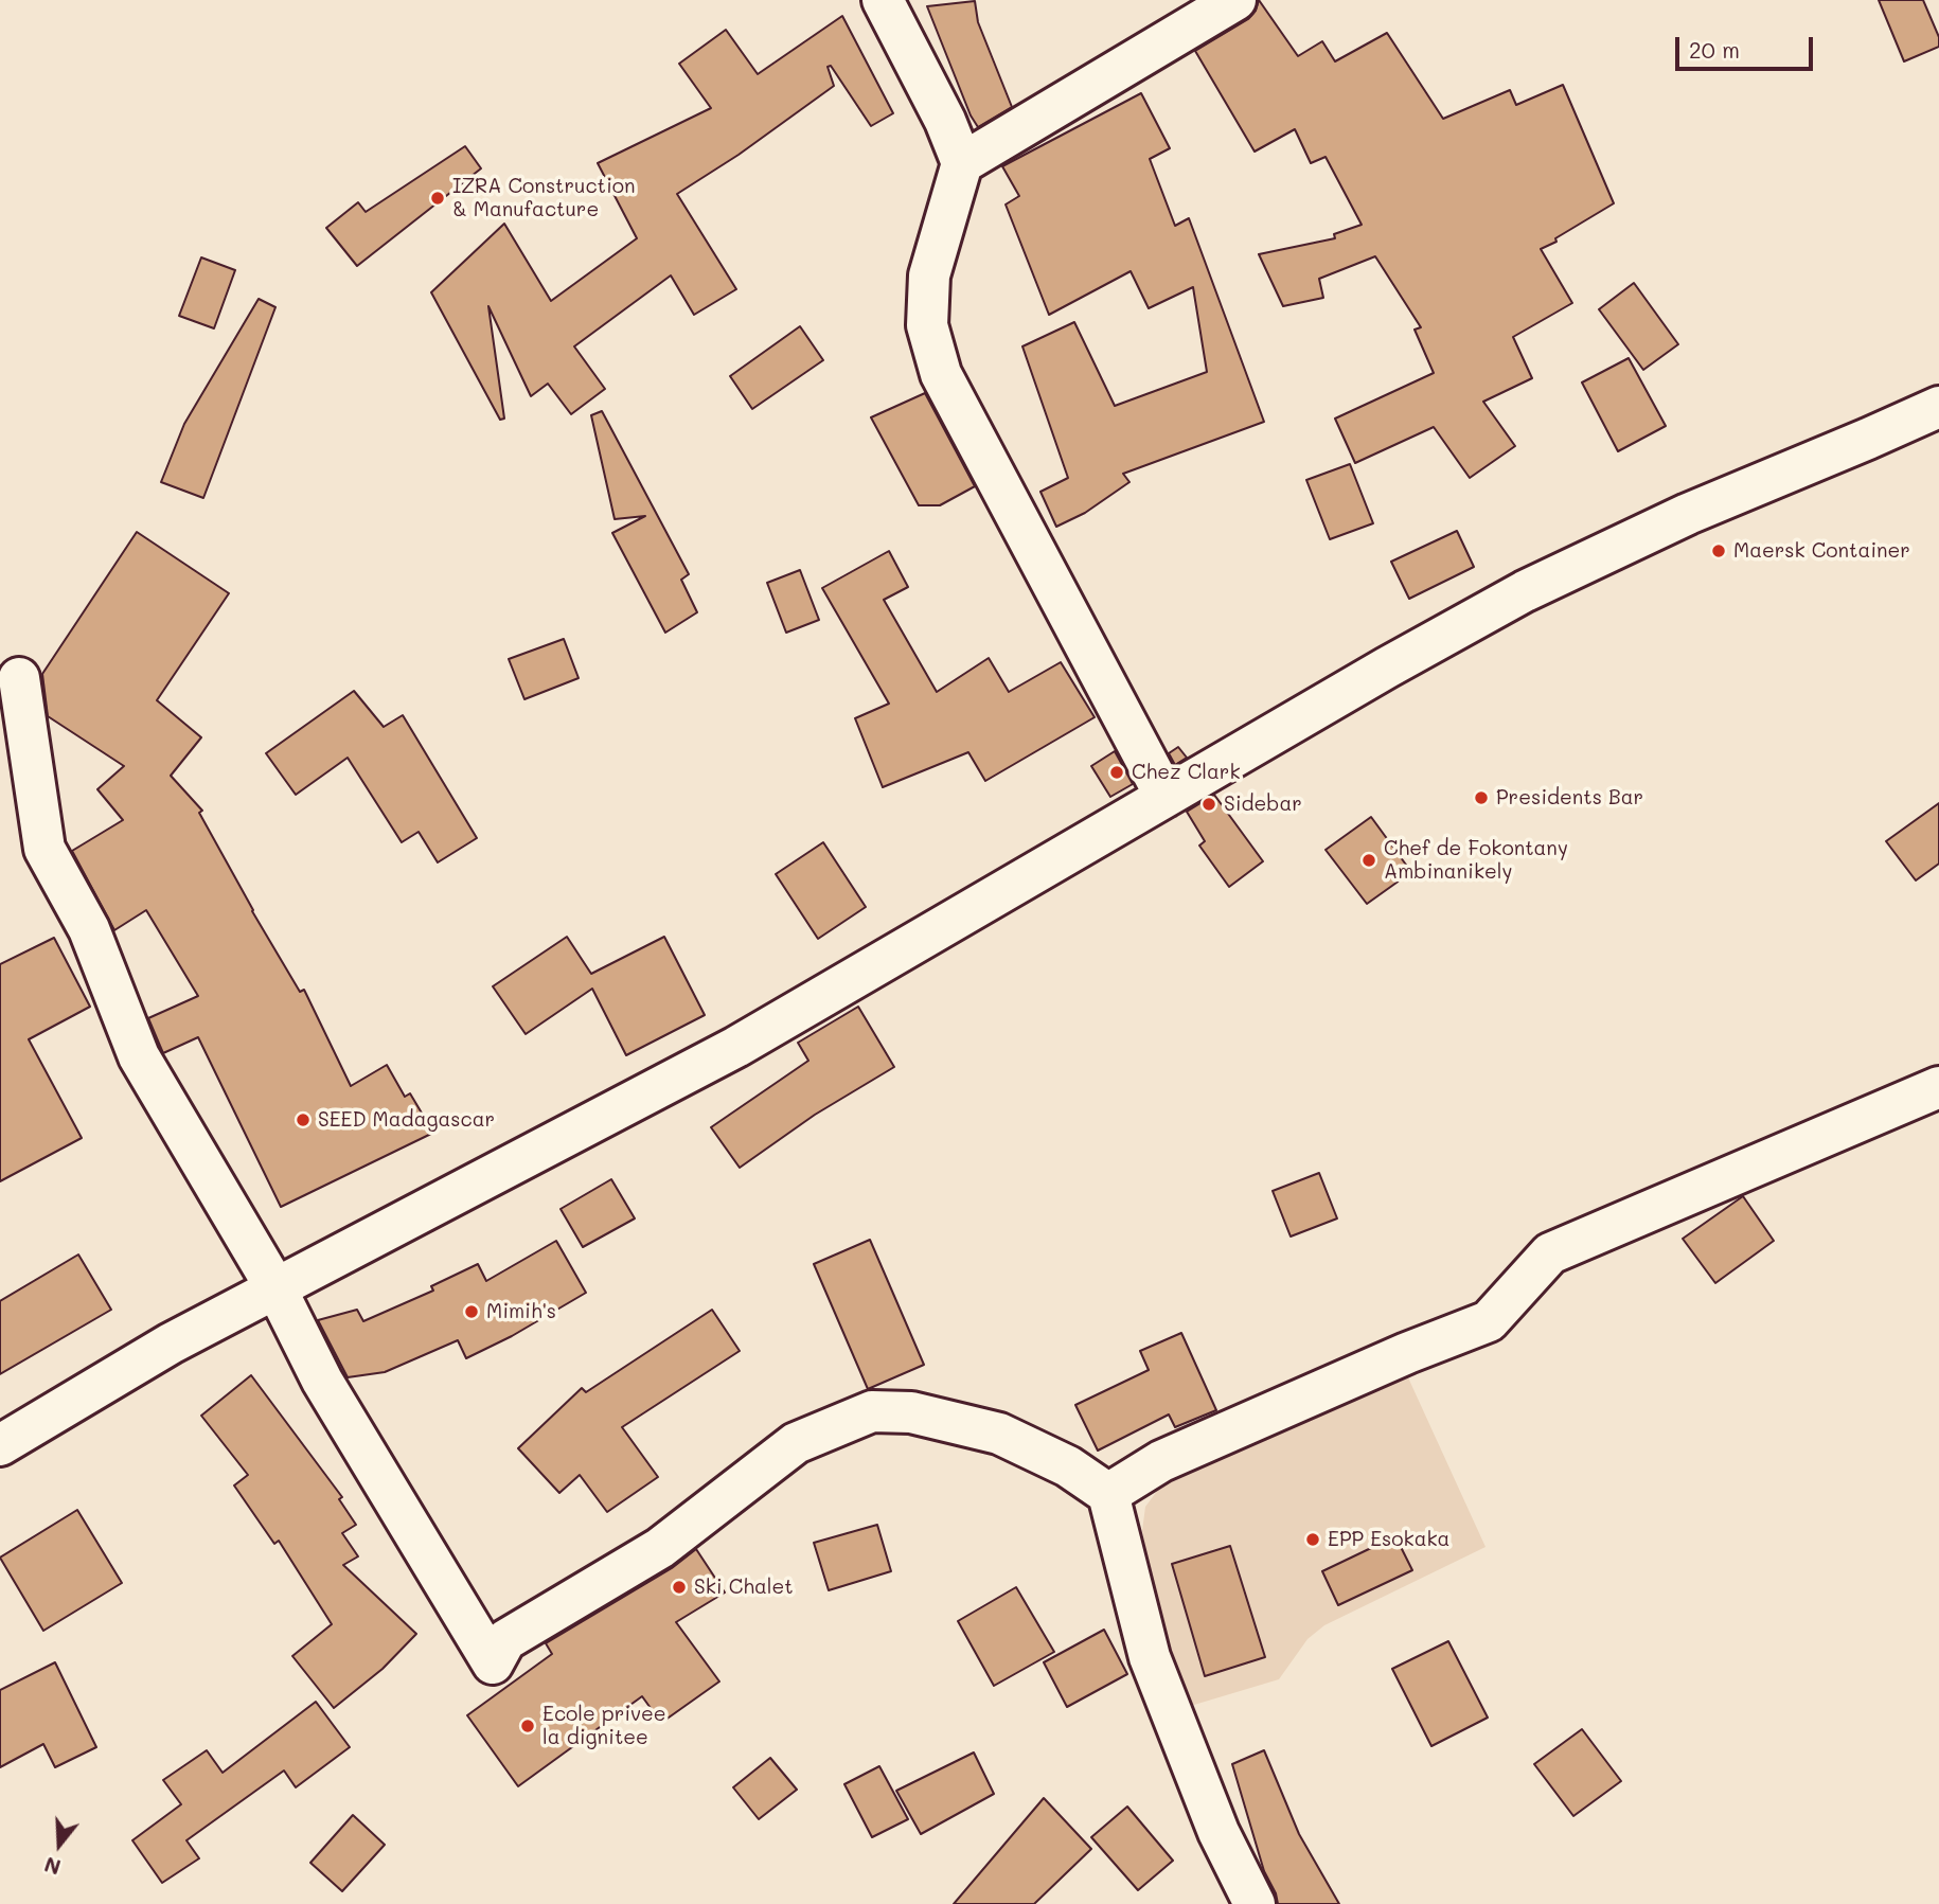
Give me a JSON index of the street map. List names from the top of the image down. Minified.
{"places":["IZRA Construction & Manufacture","Maersk Container","Chez Clark","Presidents Bar","Sidebar","Chef de Fokontany Ambinanikely","SEED Madagascar","Mimih's","EPP Esokaka","Ski Chalet","Ecole privee la dignitee"],"scale_bar":"20 m","north":"bottom"}
